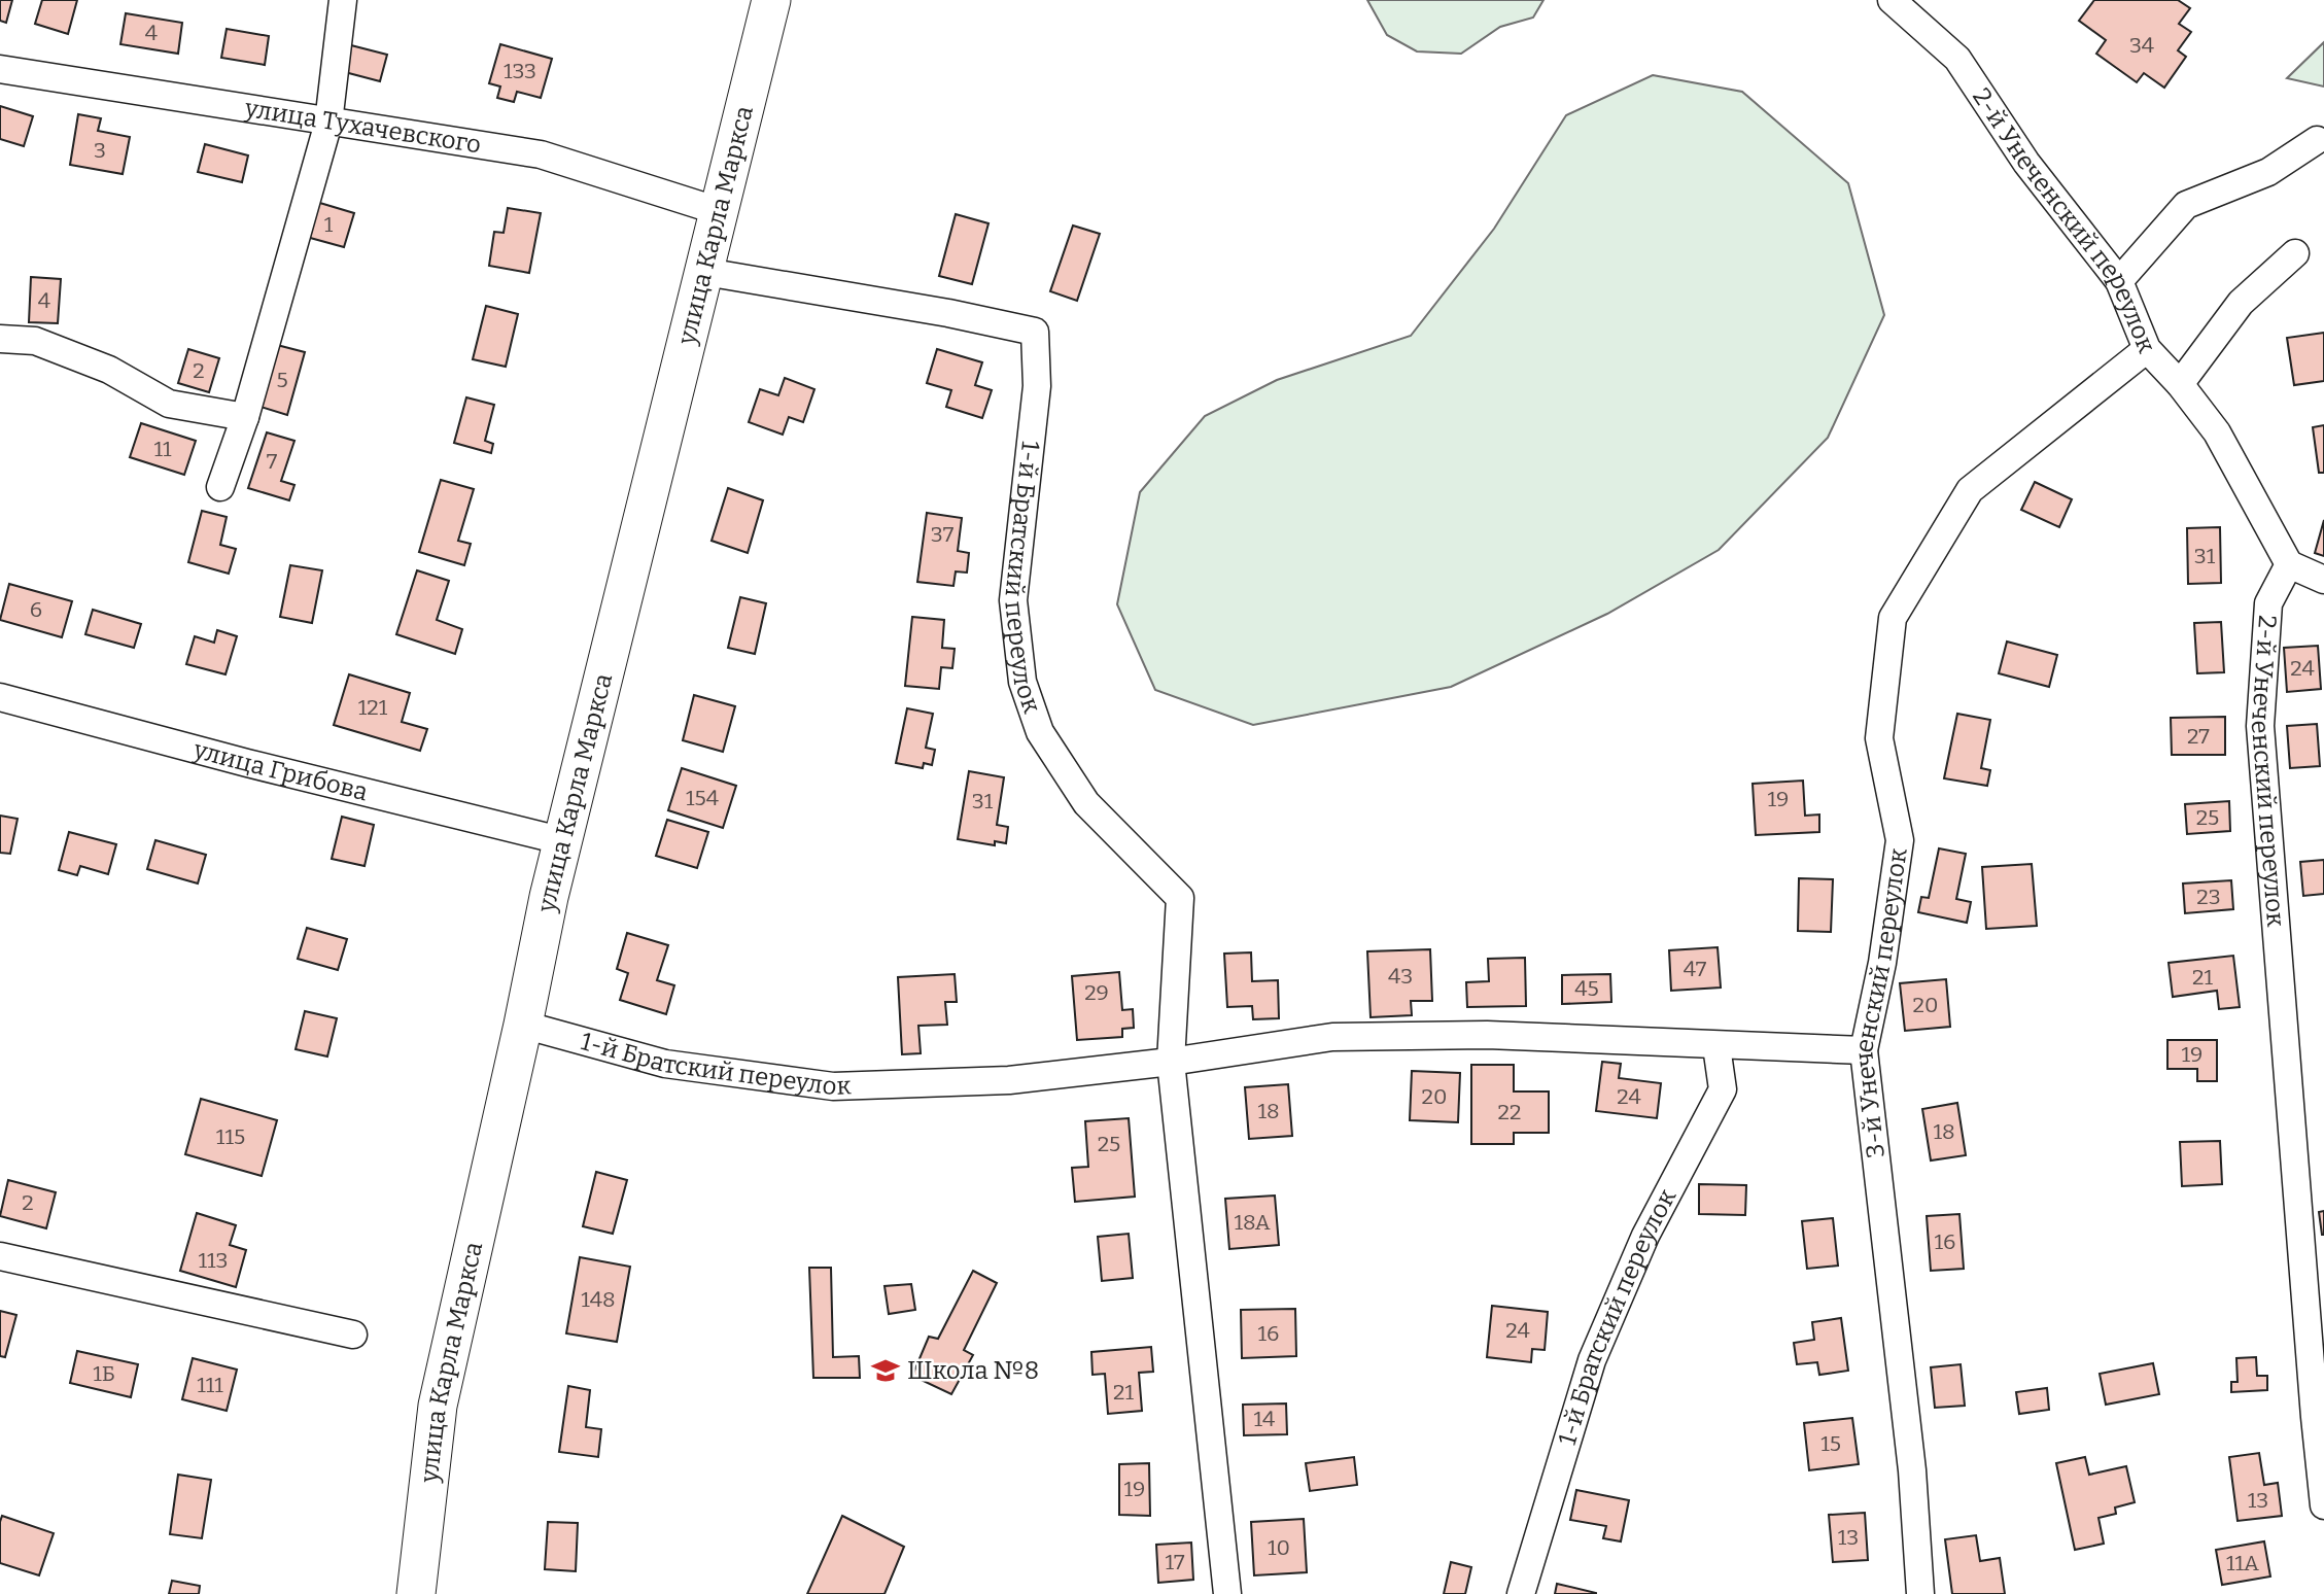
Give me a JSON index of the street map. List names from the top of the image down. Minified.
{"streets":{"main road":["улица Карла Маркса"],"street":["улица Тухачевского","2-й Унеченский переулок","1-й Братский переулок","улица Грибова","3-й Унеченский переулок"]},"crossings":[["улица Тухачевского","улица Карла Маркса"],["2-й Унеченский переулок","3-й Унеченский переулок"],["улица Карла Маркса","1-й Братский переулок"],["улица Карла Маркса","улица Грибова"],["1-й Братский переулок","3-й Унеченский переулок"]],"places":{"school or university":["Школа №8"]},"house_numbers":["4","34","133","3","1","4","2","5","11","7","37","31","6","24","121","27","154","19","31","25","23","47","43","21","45","29","20","19","20","24","18","22","18","115","25","2","18А","16","113","148","24","16","1Б","111","21","14","15","19","13","13","10","17","11А"]}
